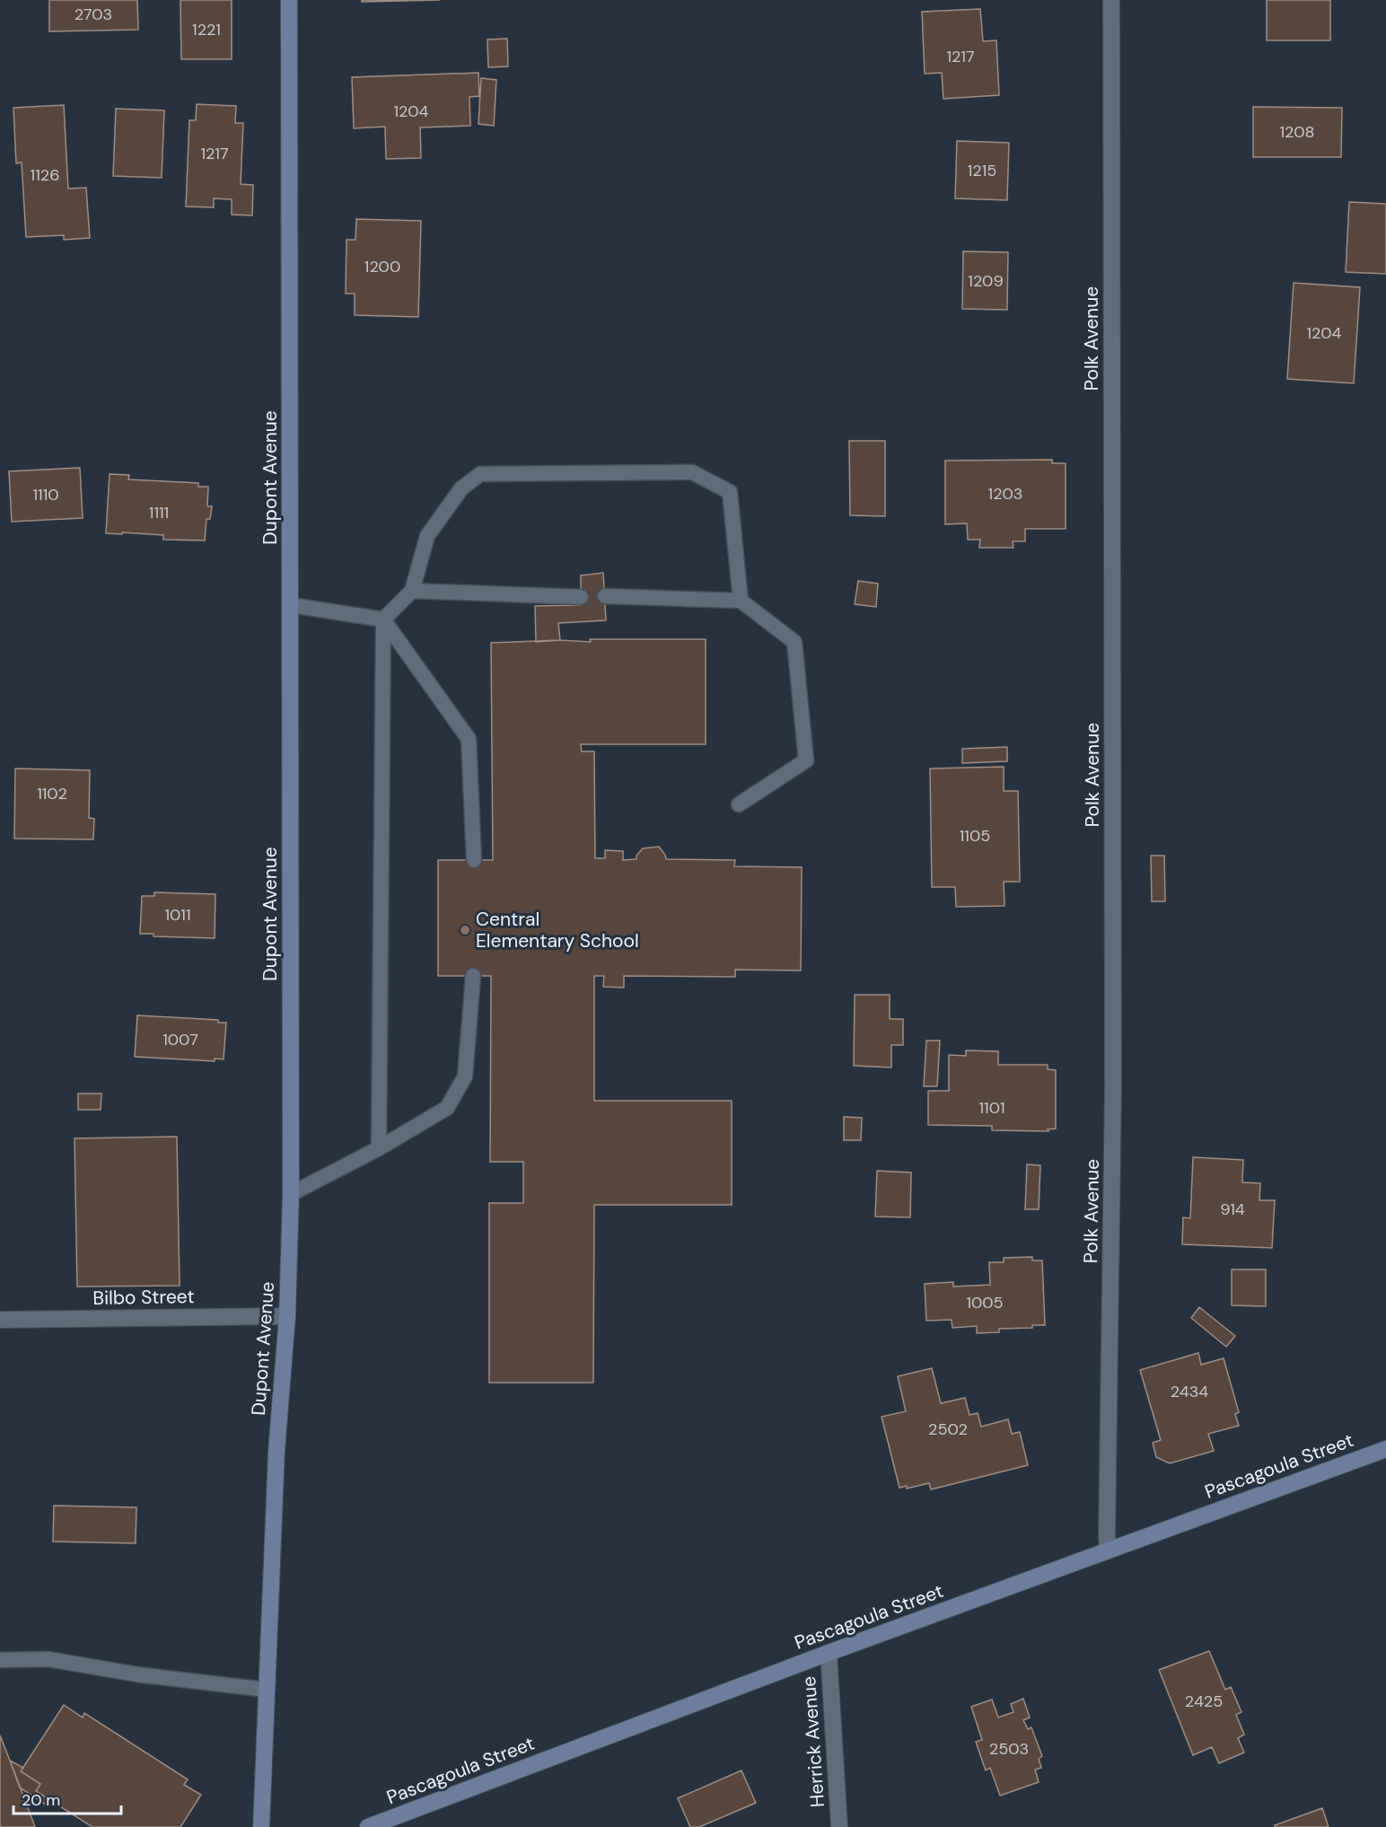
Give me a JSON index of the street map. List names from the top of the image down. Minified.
{"streets":{"street":["Polk Avenue","Dupont Avenue","Bilbo Street","Pascagoula Street","Herrick Avenue"]},"crossings":[["Polk Avenue","Pascagoula Street"],["Dupont Avenue","Bilbo Street"],["Pascagoula Street","Herrick Avenue"]],"places":["Central Elementary School"],"house_numbers":["2703","1221","1217","1204","1208","1217","1215","1126","1200","1209","1204","1203","1110","1111","1102","1105","1011","1007","1101","914","1005","2434","2502","2425","2503"],"scale_bar":"20 m"}
